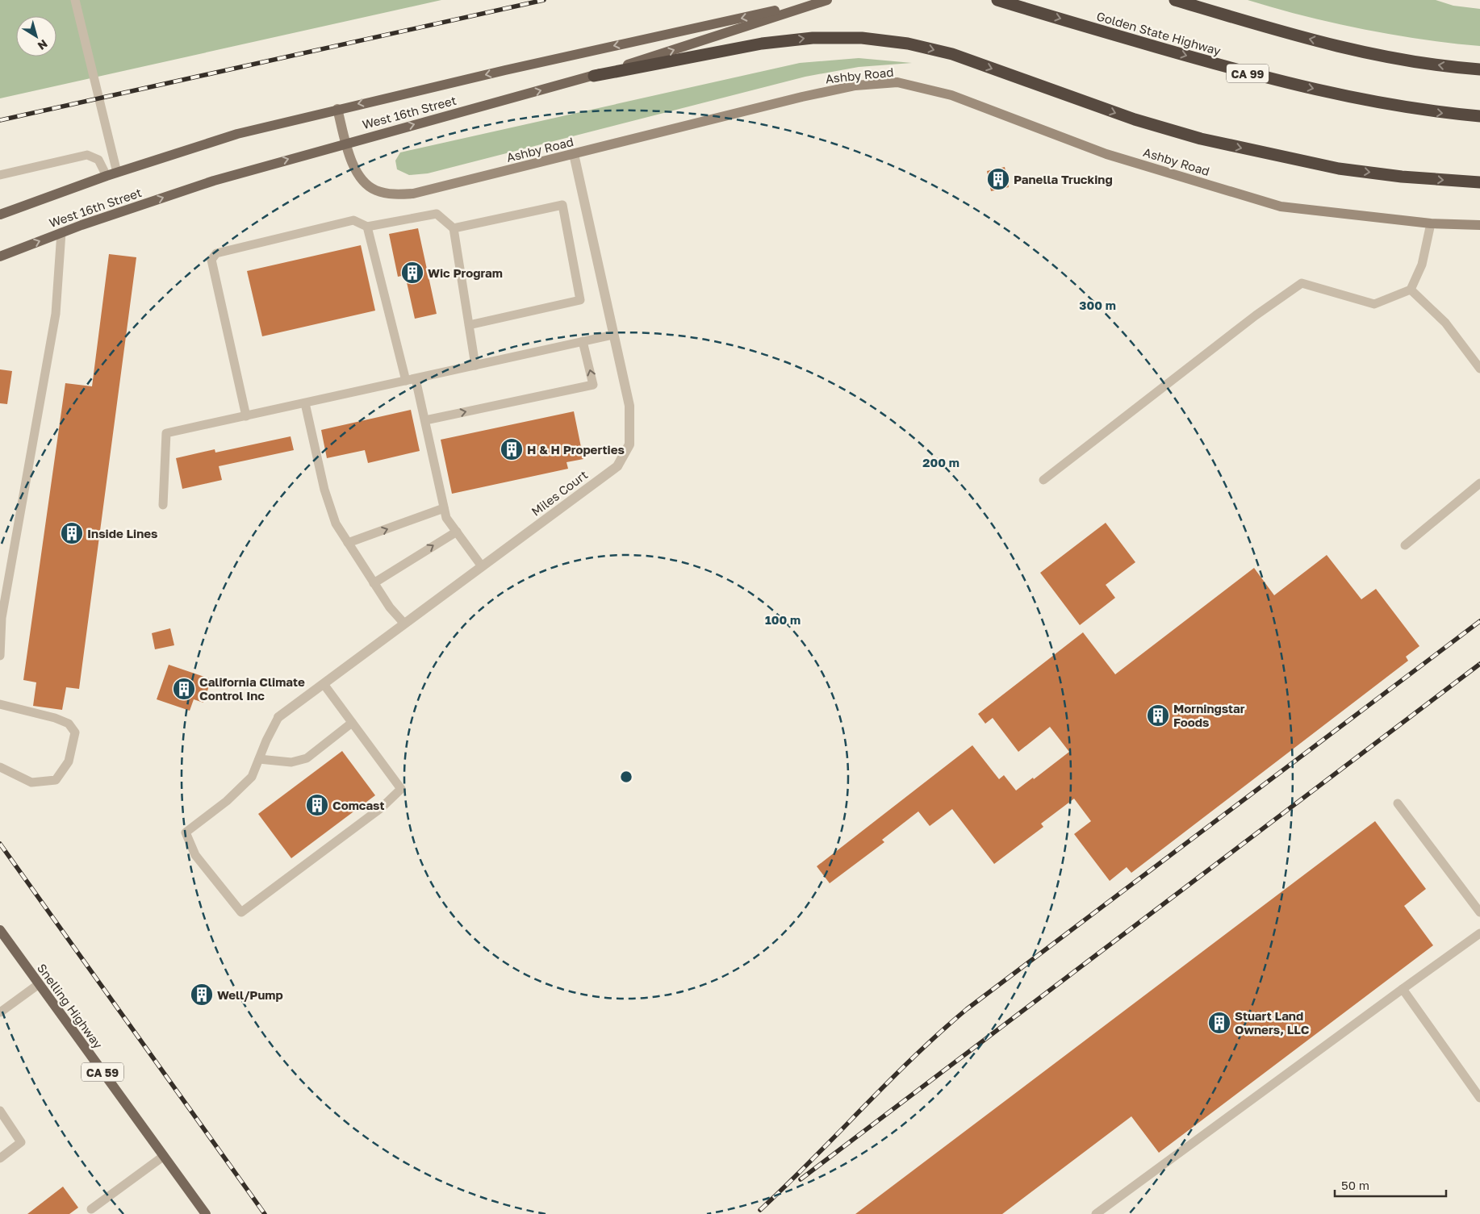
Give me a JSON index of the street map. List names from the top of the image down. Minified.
{"streets":{"highway":["Golden State Highway","CA 99"],"main road":["Ashby Road","West 16th Street","Snelling Highway","CA 59"],"street":["Miles Court"]},"crossings":[["Ashby Road","West 16th Street"],["Ashby Road","Miles Court"]],"places":{"building":["Panella Trucking","Wic Program","H & H Properties","Inside Lines","California Climate Control Inc","Morningstar Foods","Comcast","Well/Pump","Stuart Land Owners, LLC"]},"scale_bar":"50 m","north":"bottom right","rings":["300 m","200 m","100 m"]}
